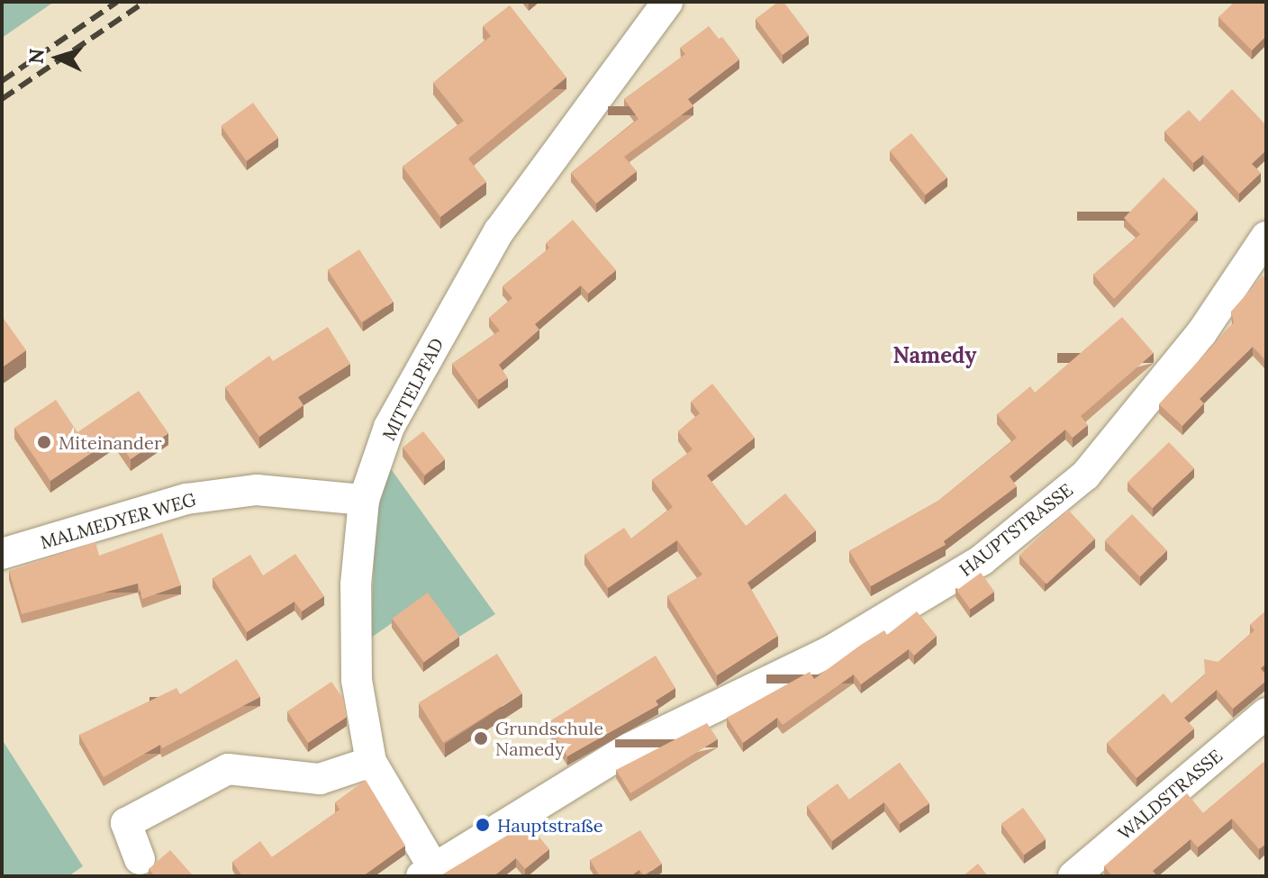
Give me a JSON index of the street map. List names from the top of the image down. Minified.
{"streets":{"street":["MITTELPFAD","MALMEDYER WEG","HAUPTSTRASSE","WALDSTRASSE"]},"crossings":[["MITTELPFAD","MALMEDYER WEG"],["MITTELPFAD","HAUPTSTRASSE"]],"districts":["Namedy"],"places":["Miteinander","Grundschule Namedy","Hauptstraße"],"north":"left"}
